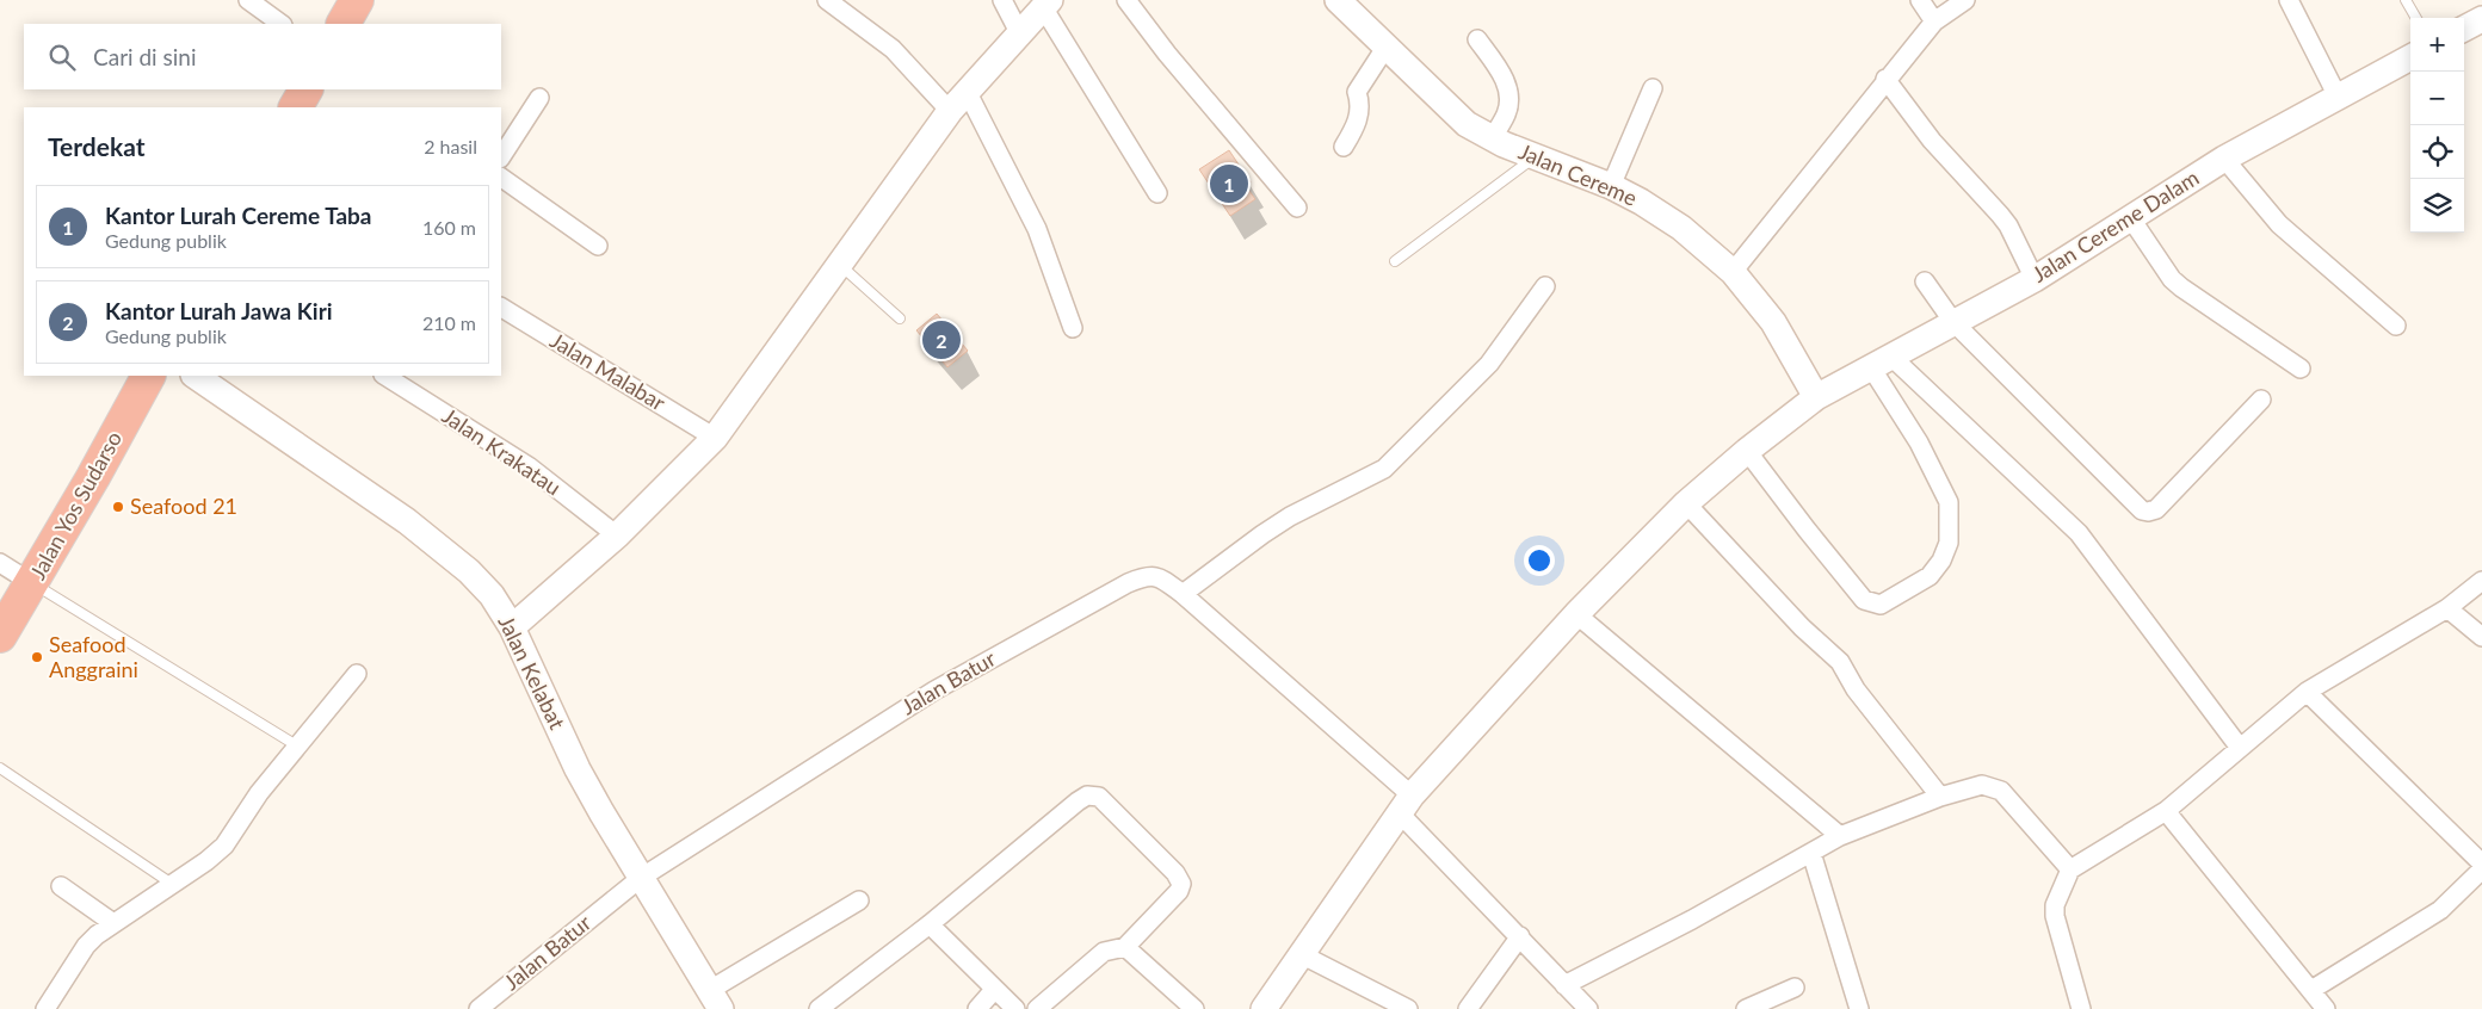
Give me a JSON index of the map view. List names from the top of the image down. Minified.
{"streets":{"highway":["Jalan Yos Sudarso"],"street":["Jalan Cereme","Jalan Cereme Dalam","Jalan Malabar","Jalan Krakatau","Jalan Kelabat","Jalan Batur"]},"crossings":[["Jalan Cereme","Jalan Cereme Dalam"],["Jalan Cereme Dalam","Jalan Batur"],["Jalan Kelabat","Jalan Batur"]],"places":["Seafood 21","Seafood Anggraini"],"page":{"map_buttons":["+","−"],"search":"Cari di sini","heading":["Terdekat","2 hasil"],"pins":["1","2"],"list":[{"mark":"1","name":"Kantor Lurah Cereme Taba","note":"Gedung publik","value":"160 m"},{"mark":"2","name":"Kantor Lurah Jawa Kiri","note":"Gedung publik","value":"210 m"}]}}
